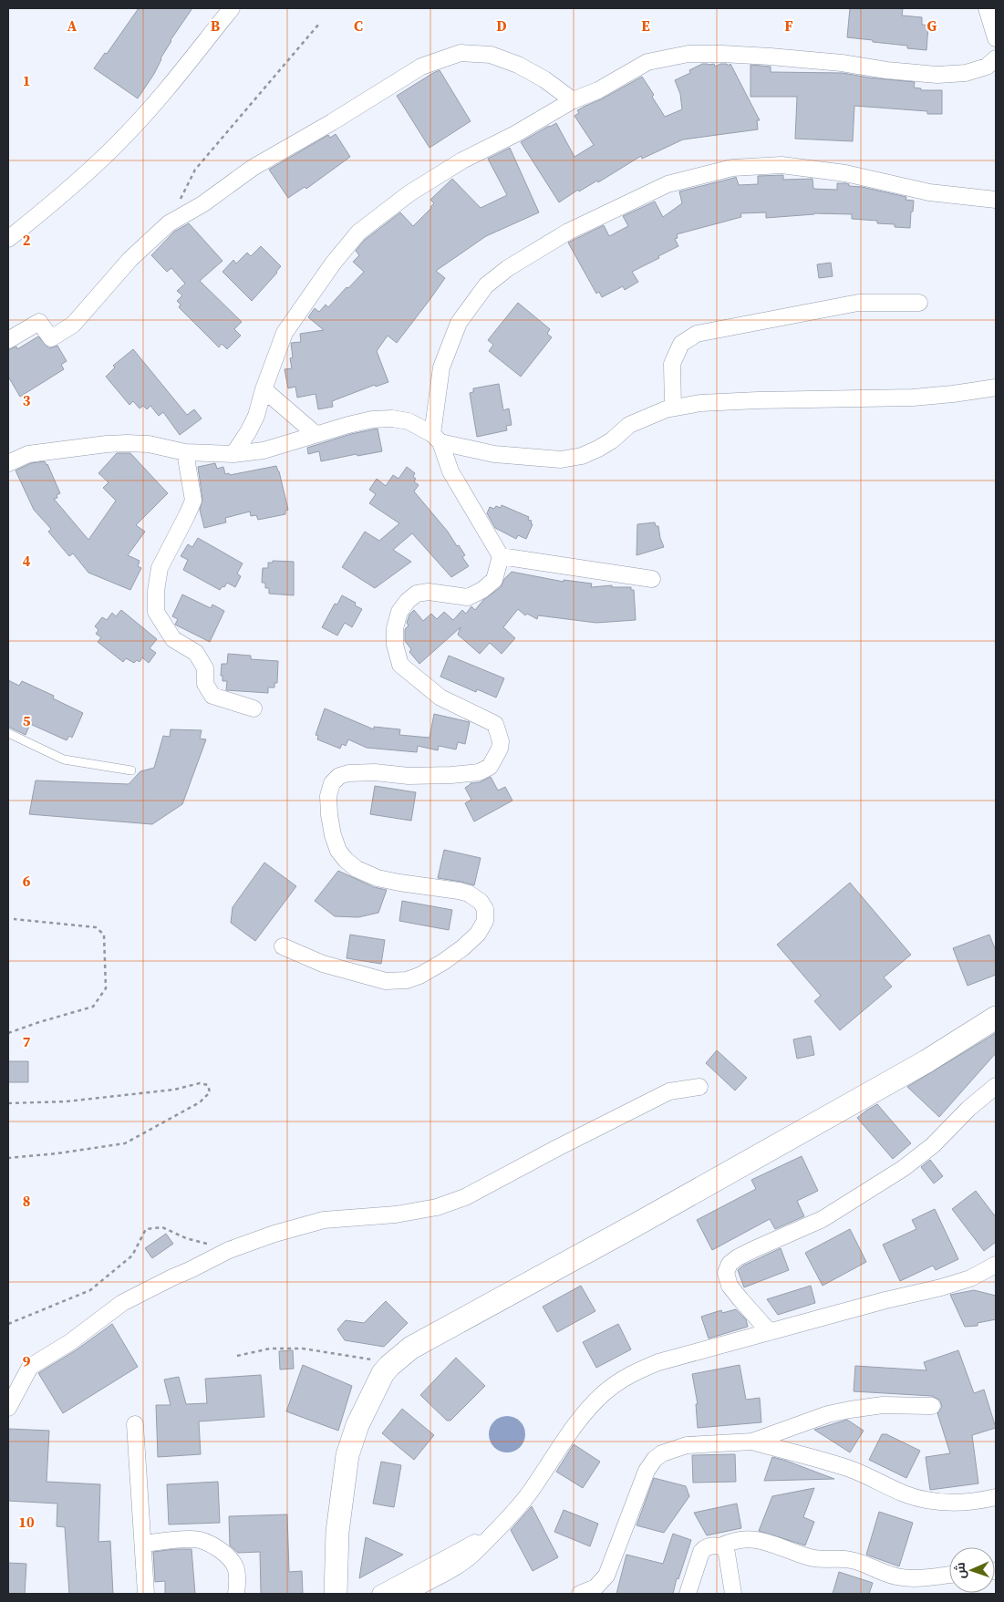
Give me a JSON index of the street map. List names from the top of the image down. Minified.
{"north":"left","grid":{"columns":["A","B","C","D","E","F","G"],"rows":["1","2","3","4","5","6","7","8","9","10"]}}
